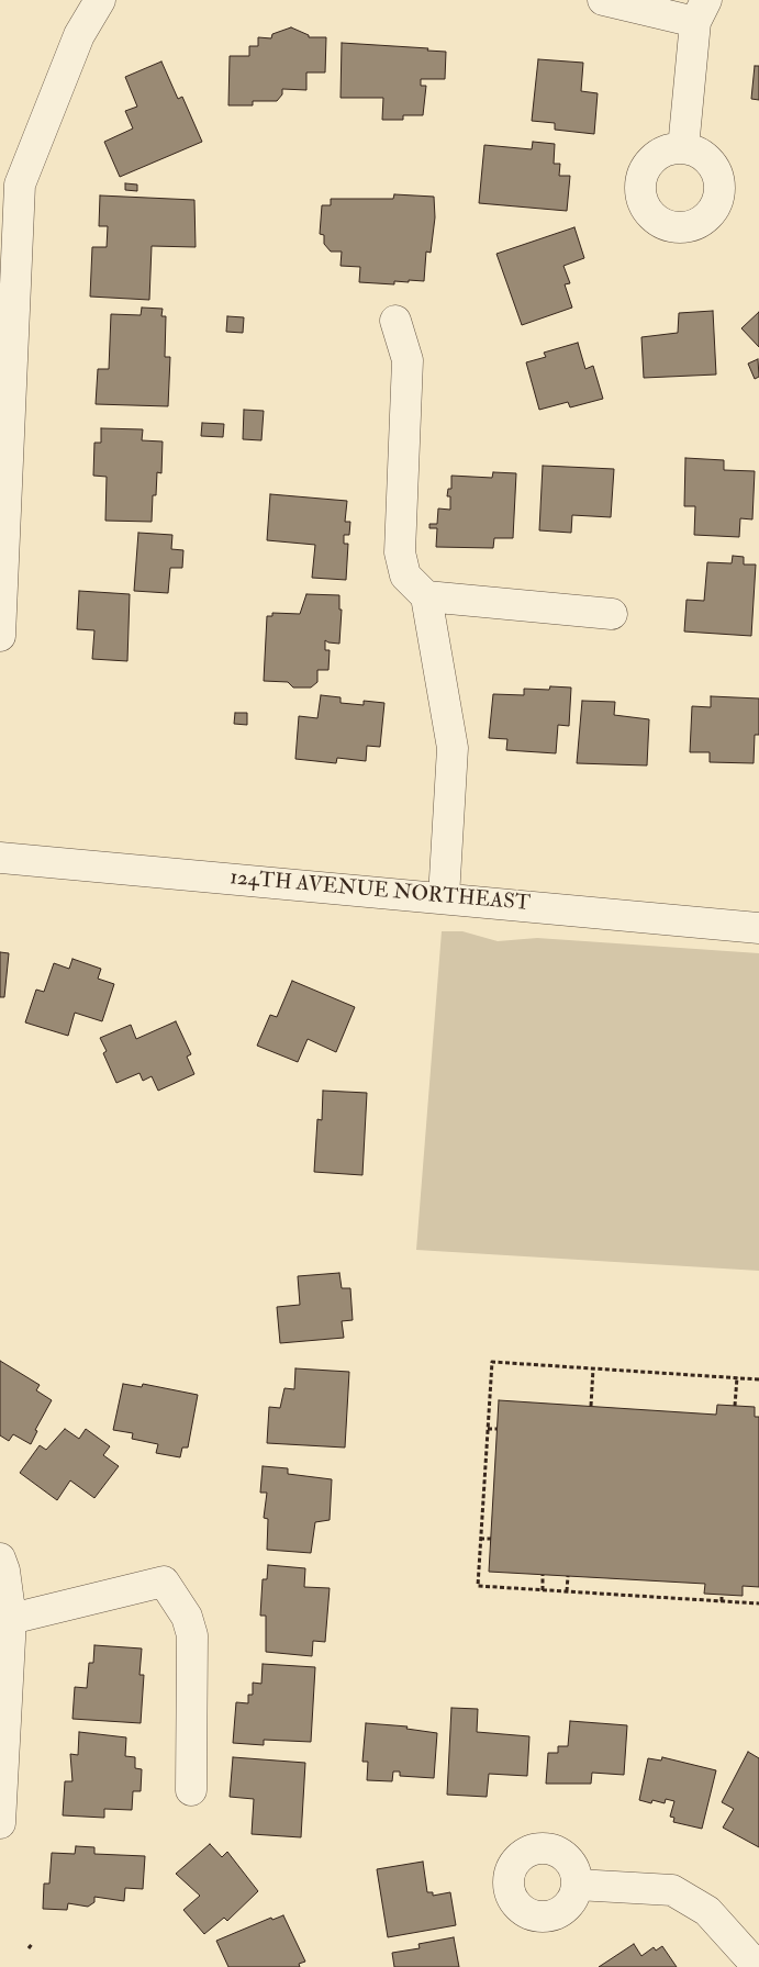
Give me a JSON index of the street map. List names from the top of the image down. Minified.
{"streets":{"street":["124TH AVENUE NORTHEAST"]}}
